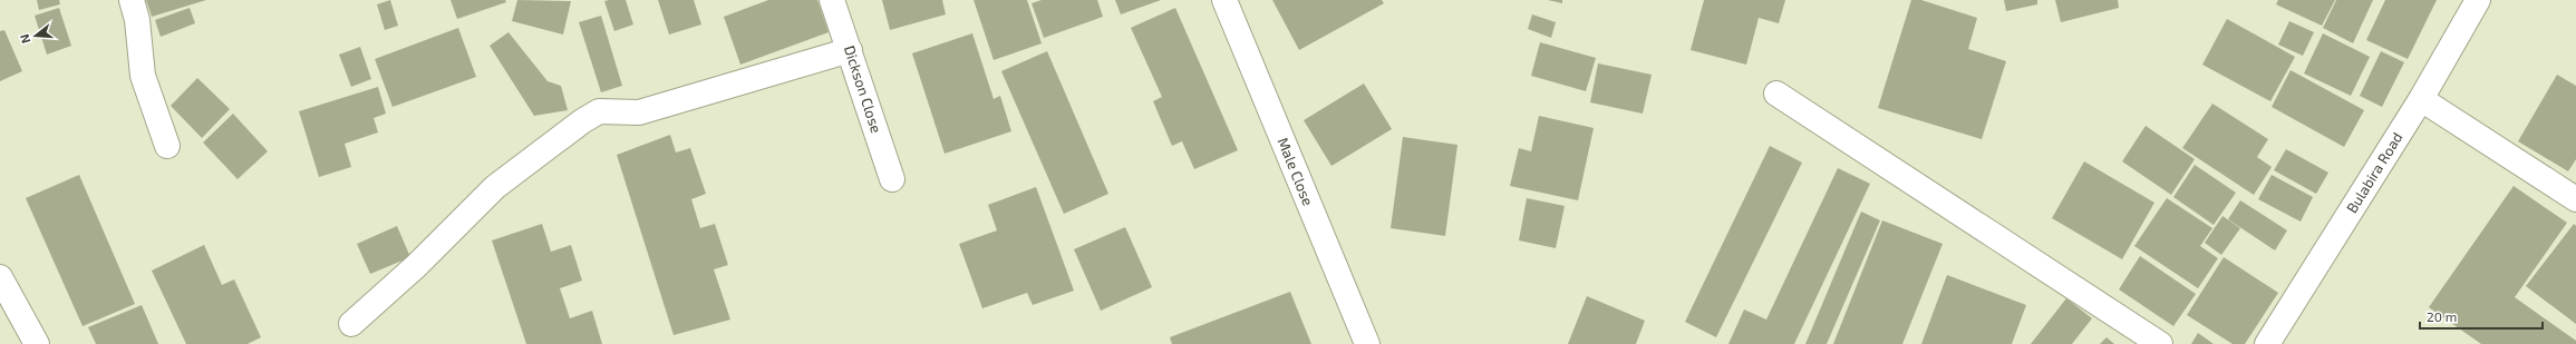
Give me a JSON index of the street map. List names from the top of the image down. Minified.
{"streets":{"street":["Dickson Close","Male Close","Bulabira Road"]},"scale_bar":"20 m","north":"left"}
